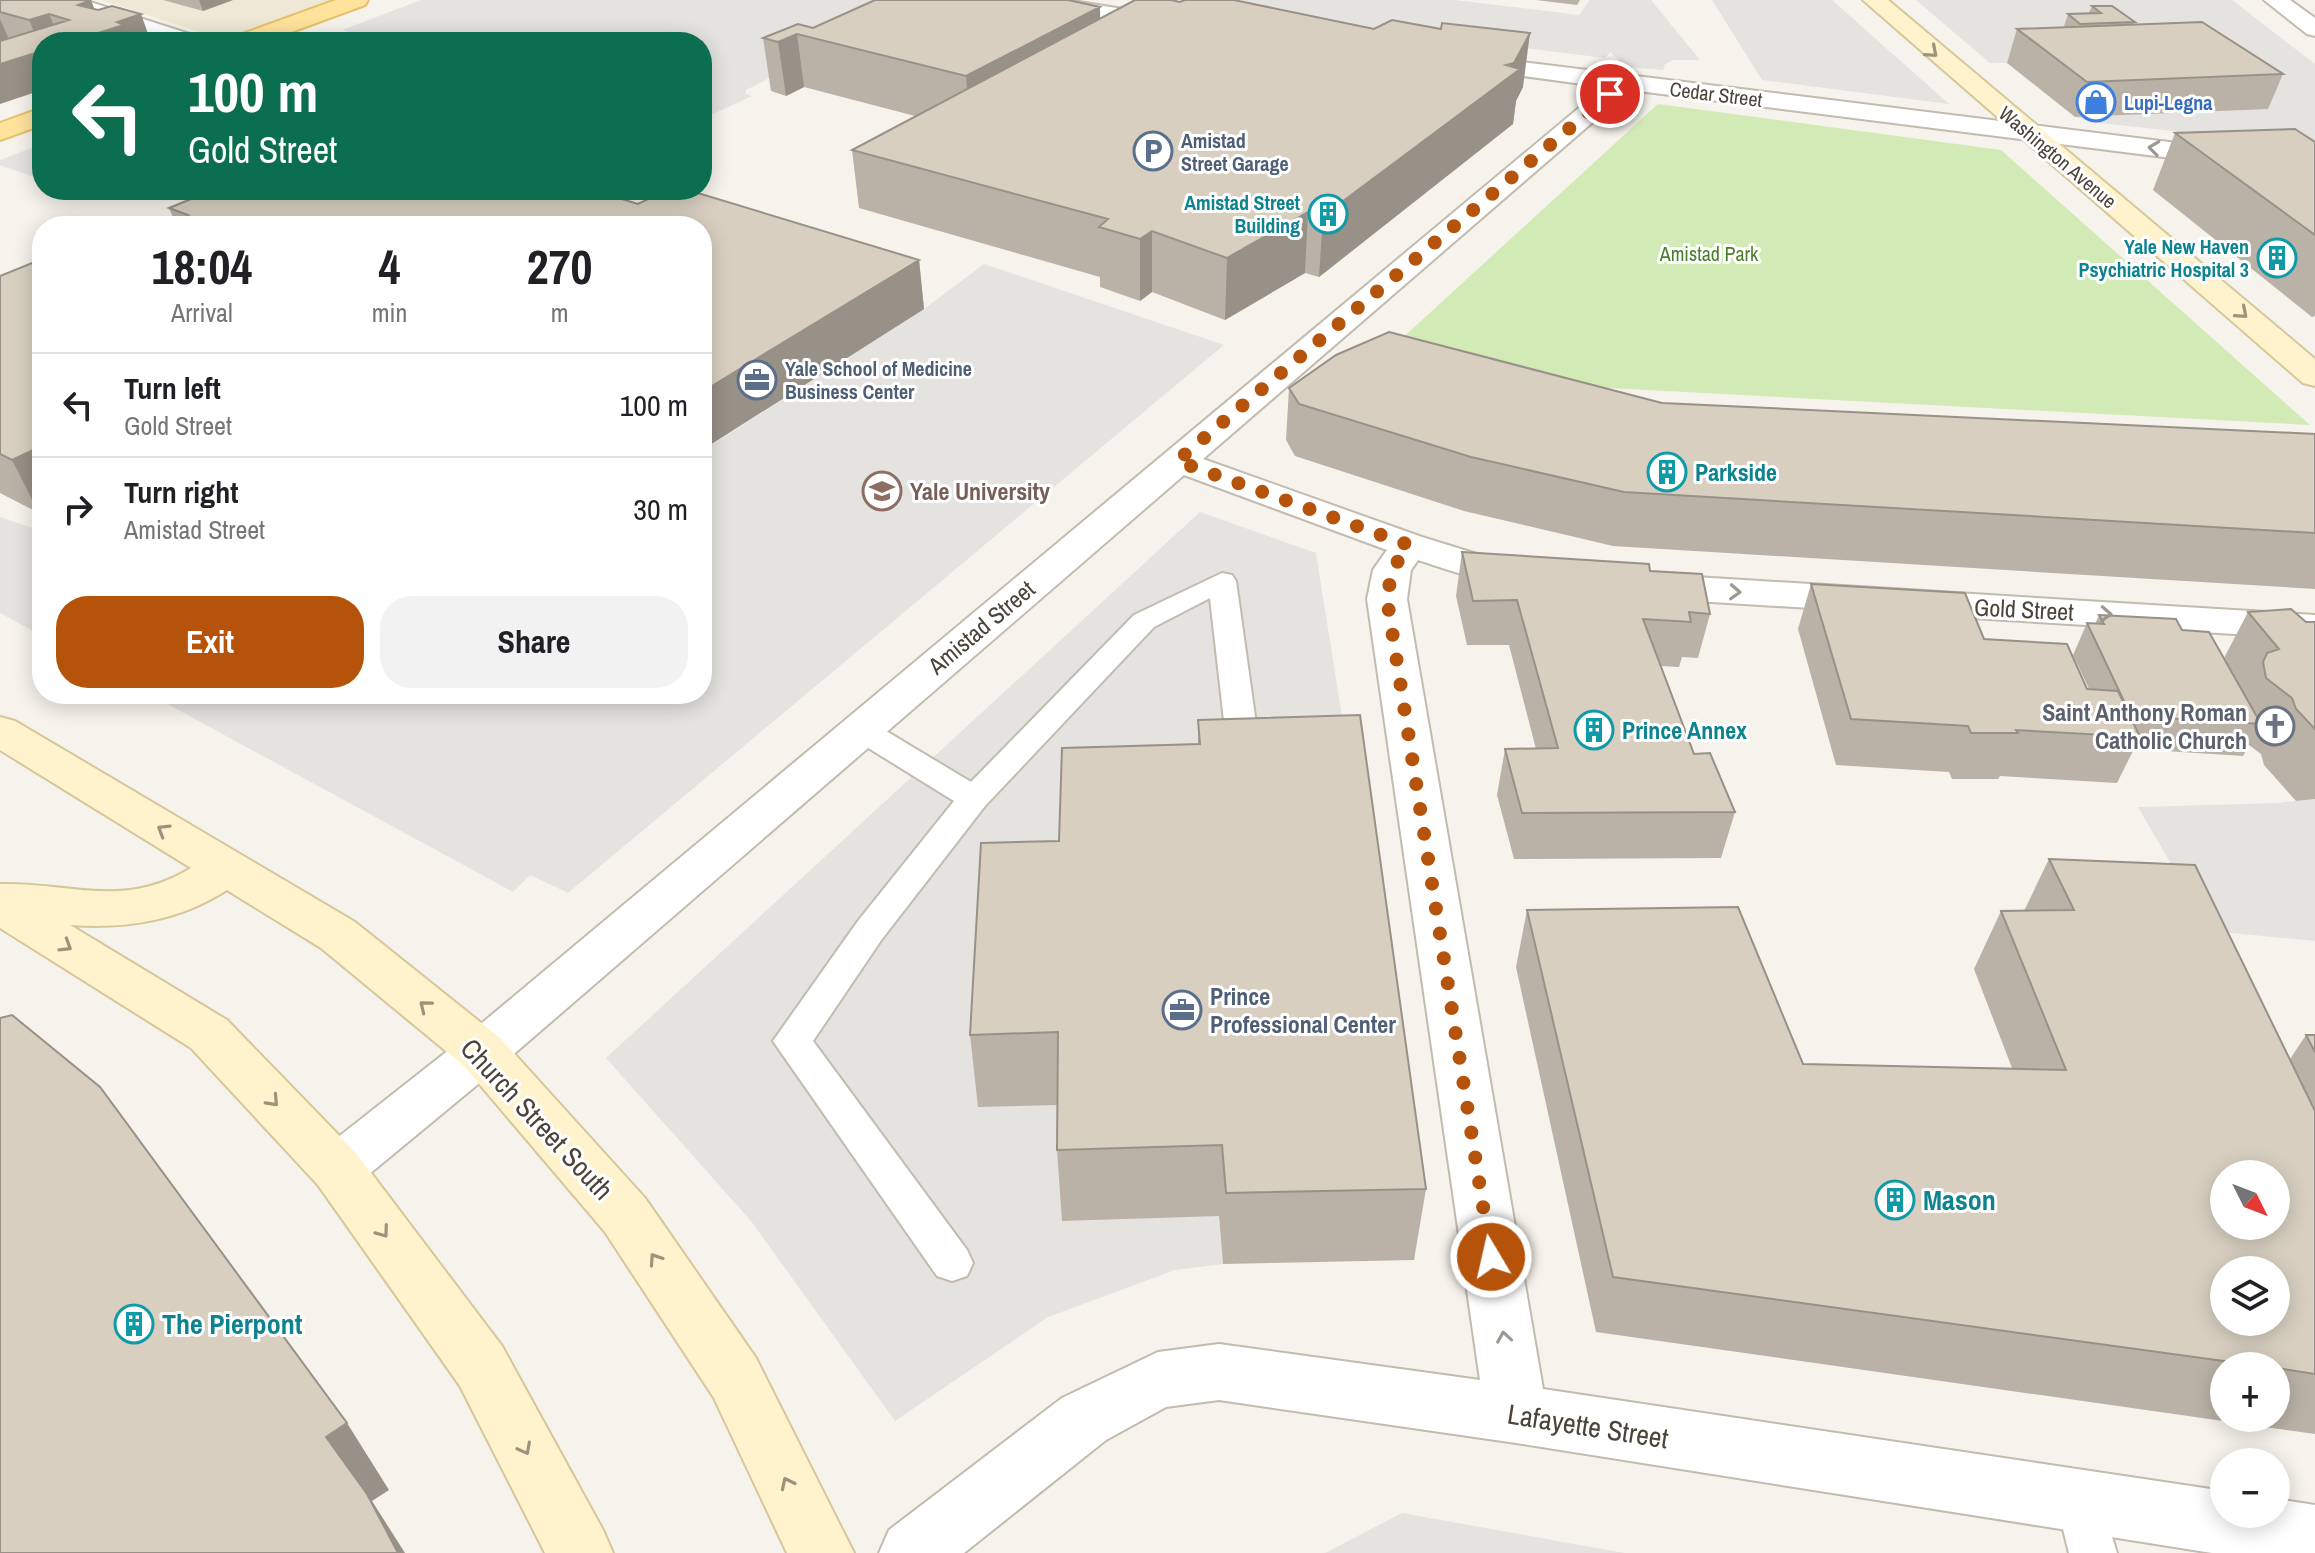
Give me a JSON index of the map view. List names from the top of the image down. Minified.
{"streets":{"main road":["Washington Avenue","Church Street South"],"street":["Cedar Street","Gold Street","Amistad Street","Lafayette Street"]},"crossings":[["Cedar Street","Washington Avenue"],["Cedar Street","Amistad Street"],["Amistad Street","Church Street South"]],"one_way":["Washington Avenue","Gold Street"],"parks":["Amistad Park"],"places":{"shop":["Lupi-Legna"],"parking":["Amistad Street Garage"],"building":["Amistad Street Building","Yale New Haven Psychiatric Hospital 3","Parkside","Prince Annex","Mason","The Pierpont"],"office":["Yale School of Medicine Business Center","Prince Professional Center"],"school or university":["Yale University"],"church":["Saint Anthony Roman Catholic Church"]},"north":"bottom right","page":{"turn":["100 m","Gold Street"],"eta":["18:04","Arrival","4","min","270","m"],"list":[{"name":"Turn left","note":"Gold Street","value":"100 m"},{"name":"Turn right","note":"Amistad Street","value":"30 m"}],"buttons":["Exit","Share"],"map_buttons":["+","−"]}}
